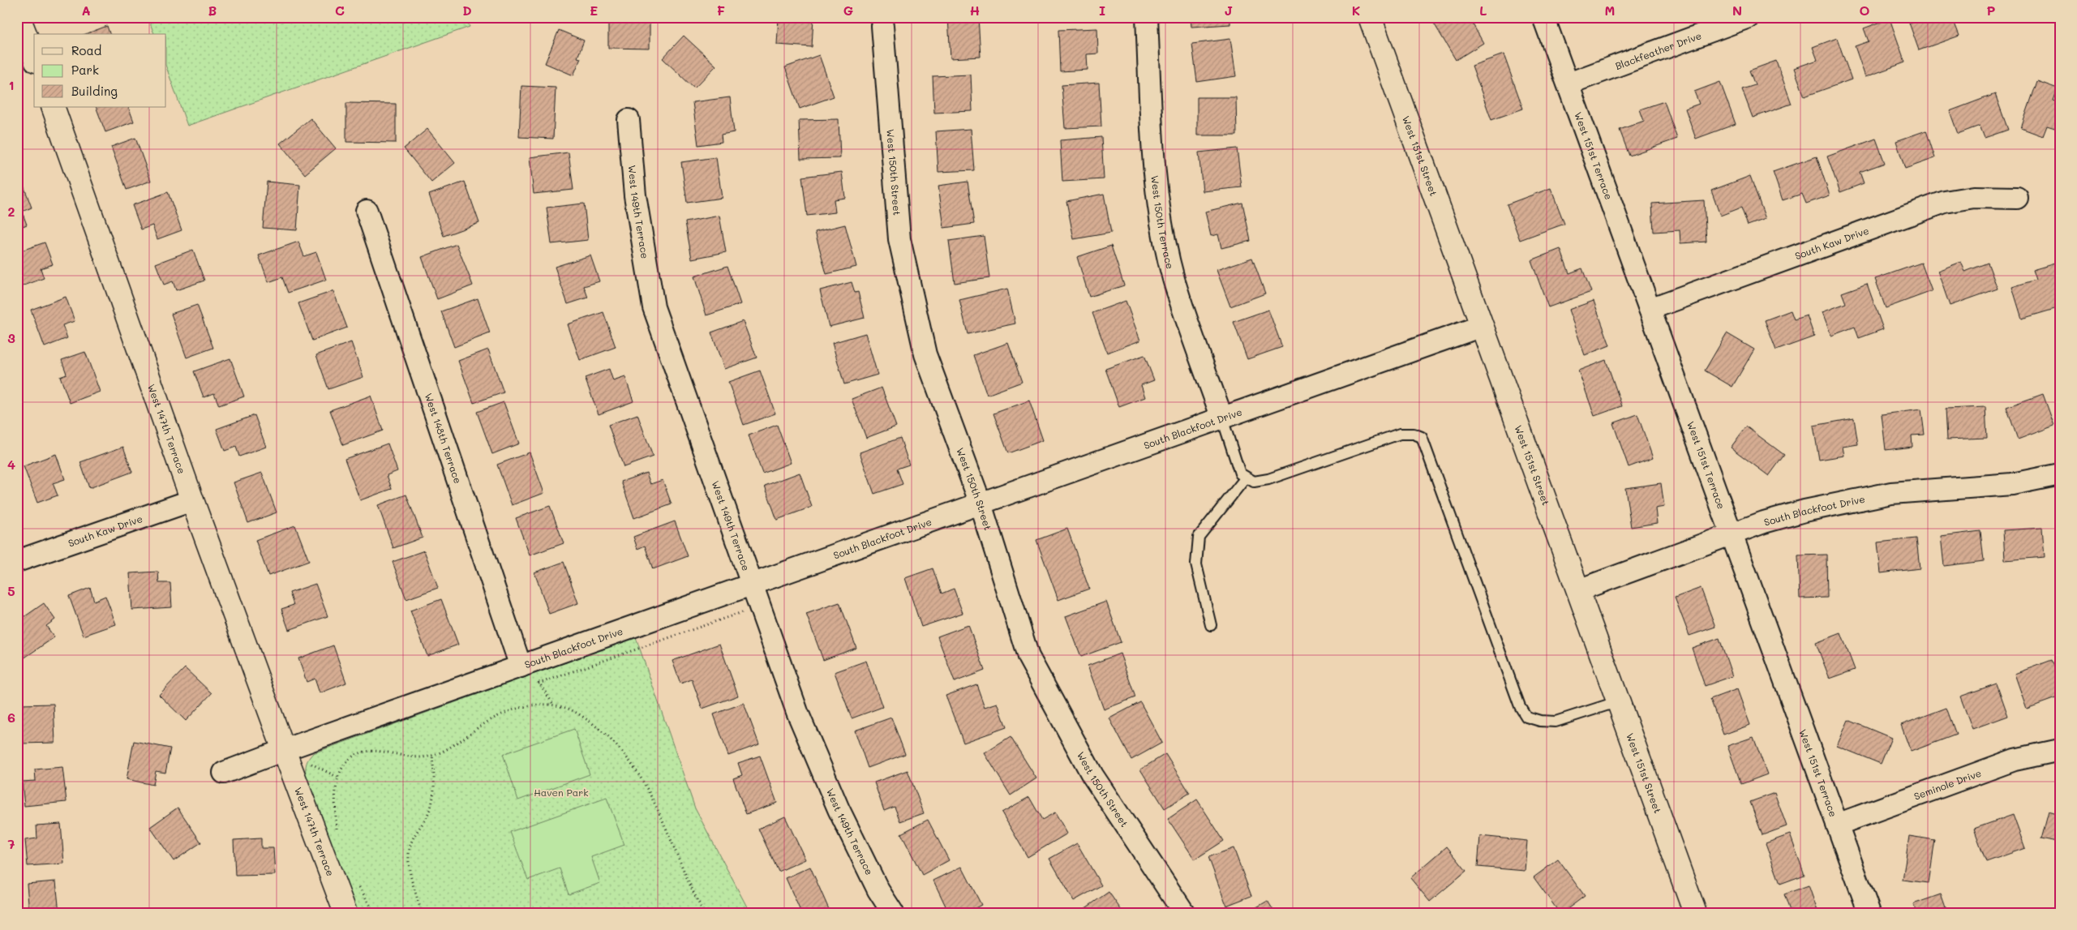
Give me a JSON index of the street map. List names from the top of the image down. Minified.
{"streets":{"main road":["West 151st Street","West 147th Terrace"],"street":["Blackfeather Drive","West 151st Terrace","West 150th Street","West 149th Terrace","West 150th Terrace","South Kaw Drive","South Blackfoot Drive","West 148th Terrace","Seminole Drive"]},"crossings":[["Blackfeather Drive","West 151st Terrace"],["West 151st Street","South Blackfoot Drive"],["West 151st Terrace","South Kaw Drive"],["West 151st Terrace","South Blackfoot Drive"],["West 151st Terrace","Seminole Drive"],["West 150th Street","South Blackfoot Drive"],["West 149th Terrace","South Blackfoot Drive"],["West 150th Terrace","South Blackfoot Drive"],["South Kaw Drive","West 147th Terrace"],["West 147th Terrace","South Blackfoot Drive"],["South Blackfoot Drive","West 148th Terrace"]],"parks":["Haven Park"],"legend":["Road","Park","Building"],"grid":{"columns":["A","B","C","D","E","F","G","H","I","J","K","L","M","N","O","P"],"rows":["1","2","3","4","5","6","7"]}}
